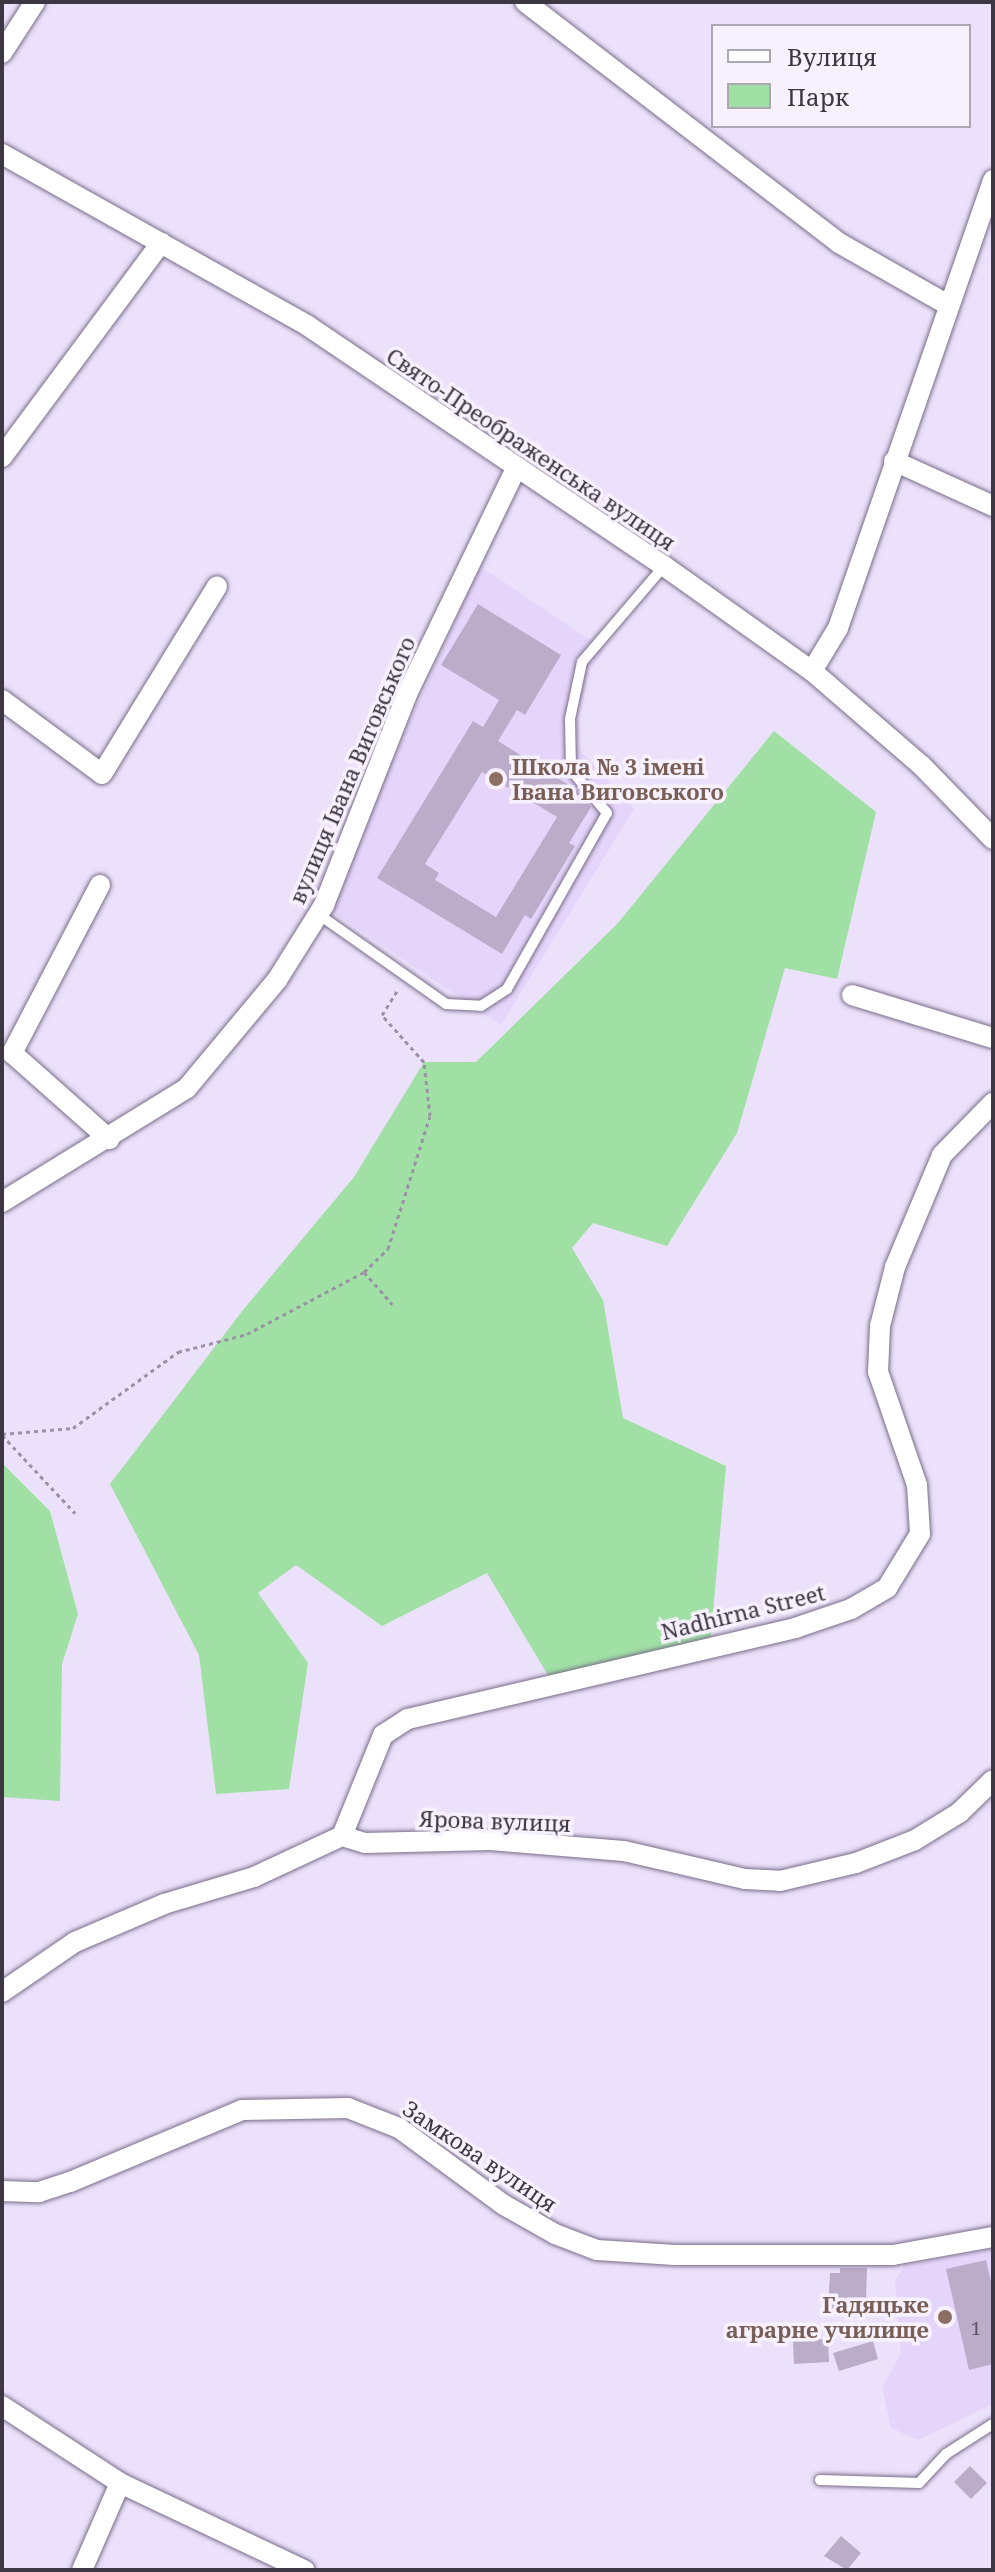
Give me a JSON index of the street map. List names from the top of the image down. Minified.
{"streets":{"street":["Свято-Преображенська вулиця","вулиця Івана Виговського","Nadhirna Street","Ярова вулиця","Замкова вулиця"]},"crossings":[["Свято-Преображенська вулиця","вулиця Івана Виговського"],["Nadhirna Street","Ярова вулиця"]],"places":["Школа № 3 імені Івана Виговського","Гадяцьке аграрне училище"],"house_numbers":["1"],"legend":["Вулиця","Парк"]}
